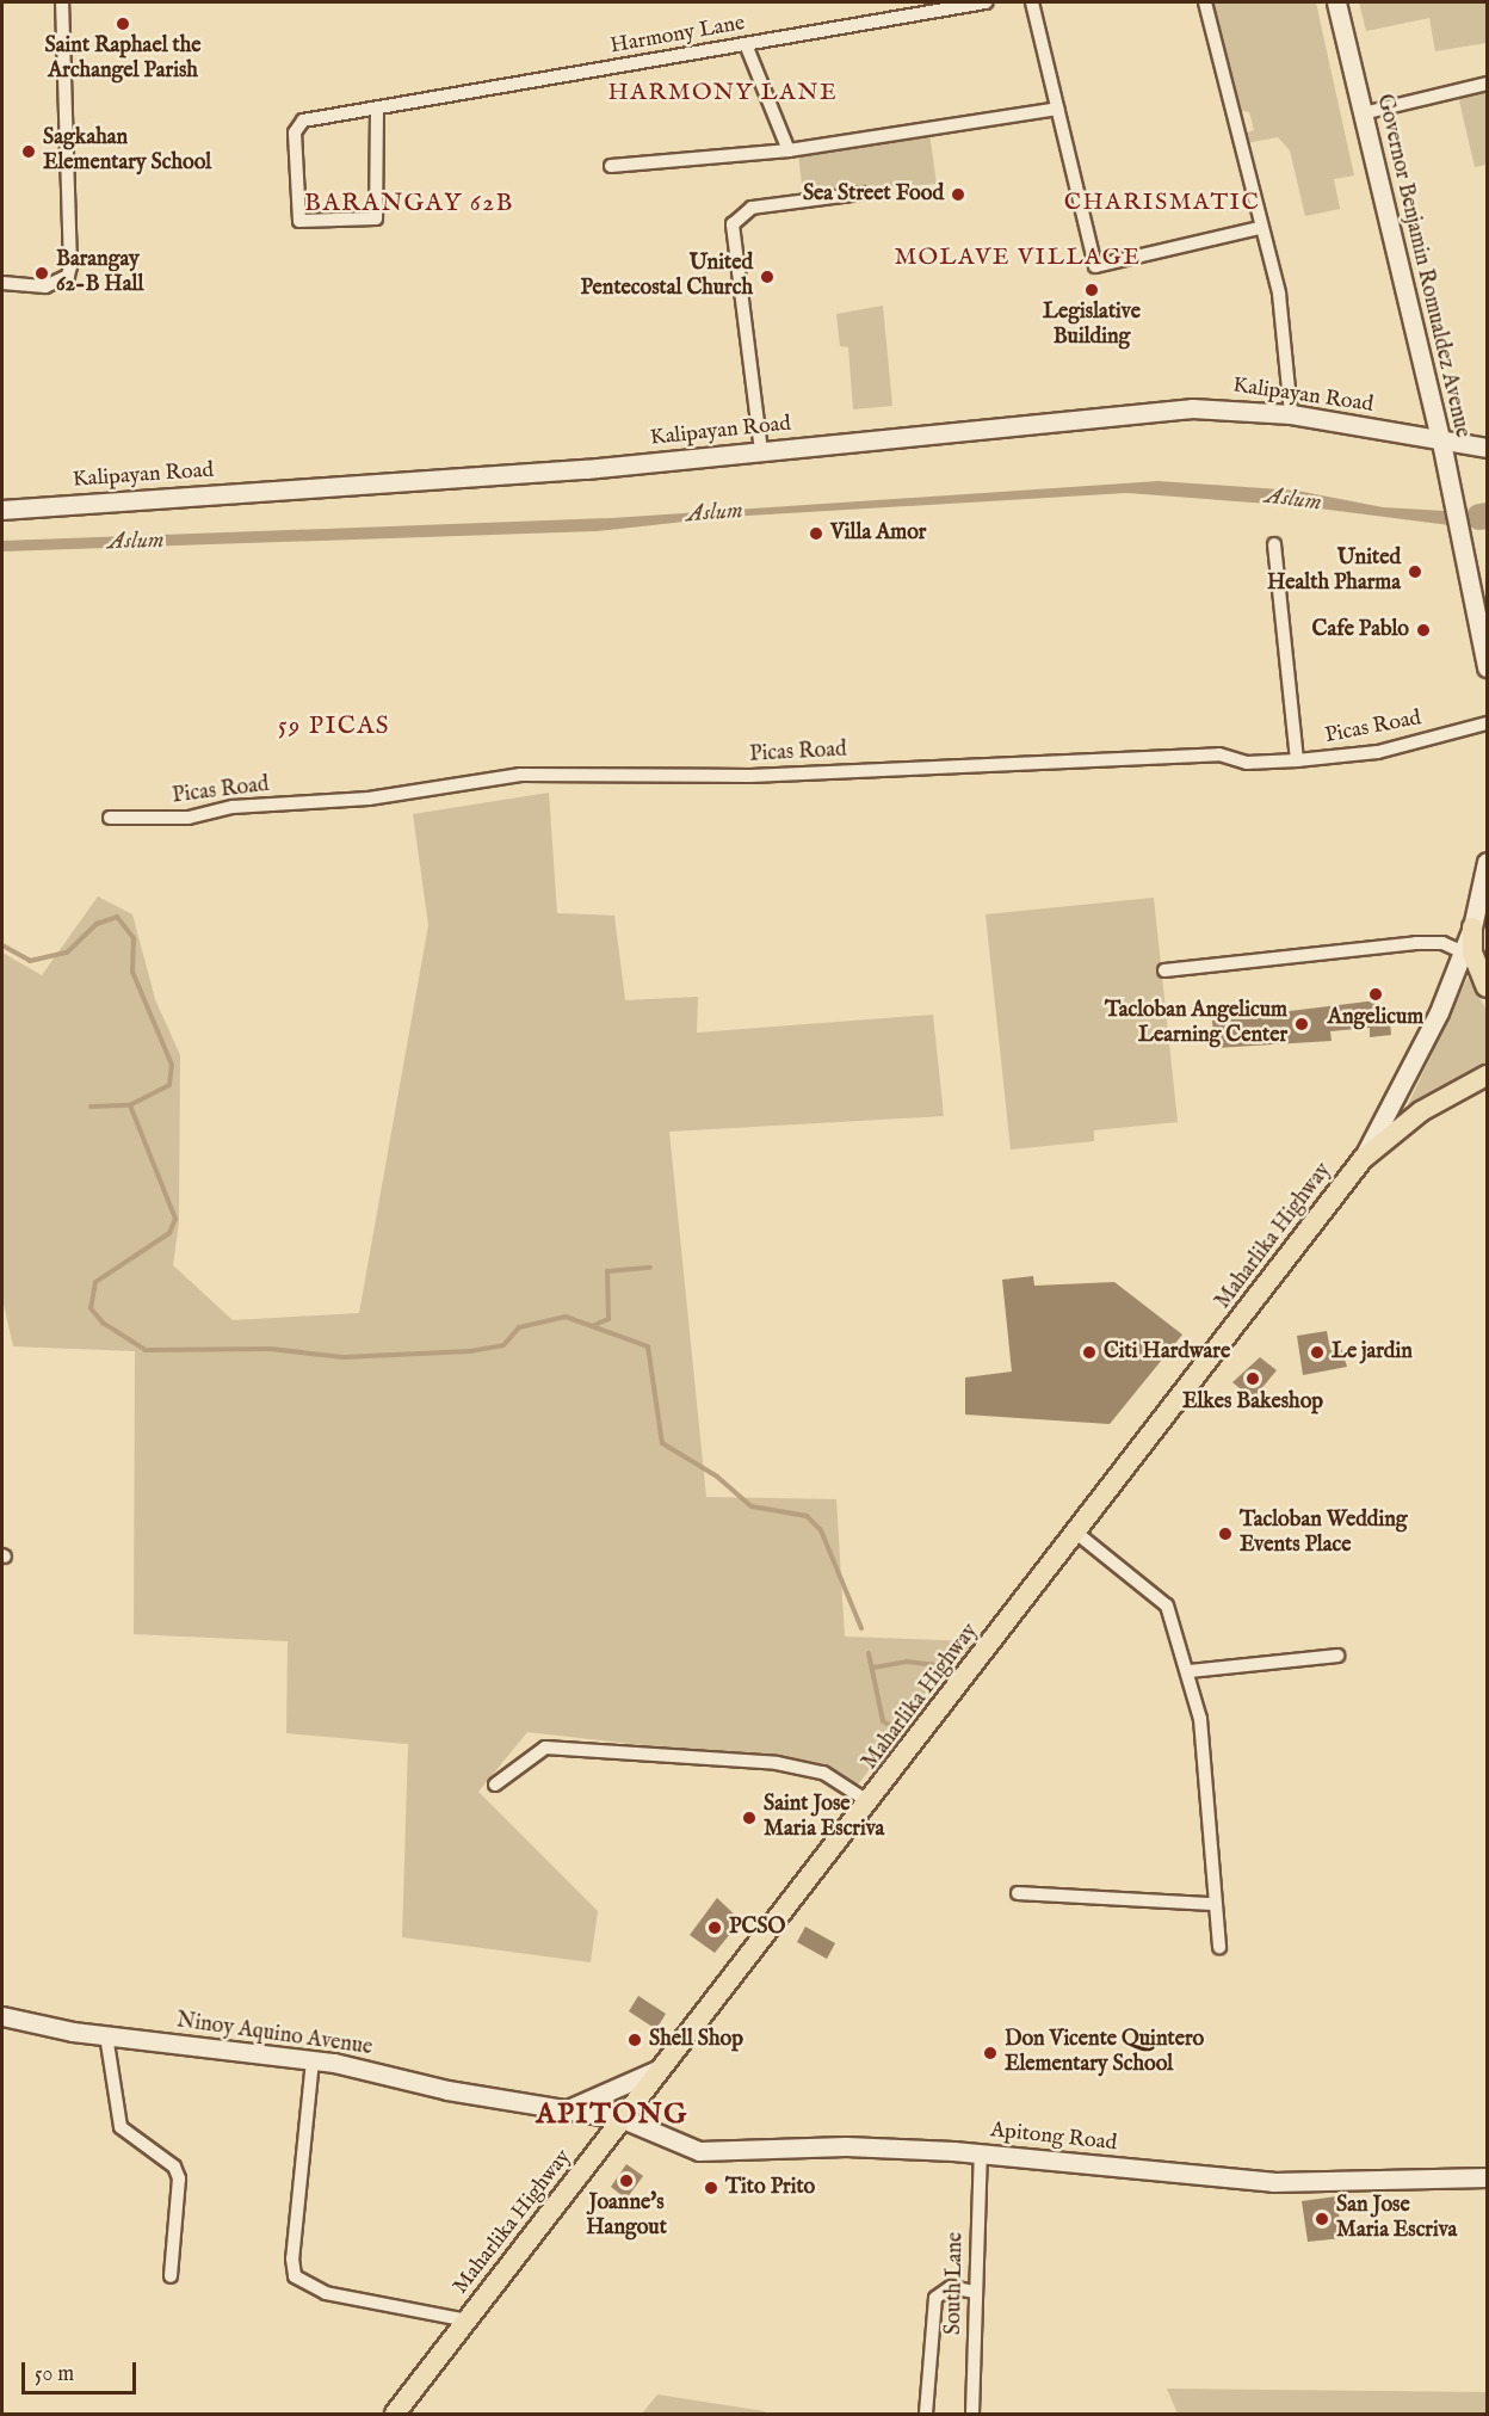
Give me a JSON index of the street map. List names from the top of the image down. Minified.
{"streets":{"main road":["Maharlika Highway"],"street":["Harmony Lane","Governor Benjamin Romualdez Avenue","Kalipayan Road","Picas Road","Ninoy Aquino Avenue","Apitong Road","South Lane"]},"crossings":[["Governor Benjamin Romualdez Avenue","Kalipayan Road"],["Maharlika Highway","Ninoy Aquino Avenue"],["Maharlika Highway","Apitong Road"],["Ninoy Aquino Avenue","Apitong Road"],["Apitong Road","South Lane"]],"districts":["HARMONY LANE","CHARISMATIC","BARANGAY 62B","MOLAVE VILLAGE","59 PICAS","APITONG"],"water":["Aslum"],"places":["Saint Raphael the Archangel Parish","Sagkahan Elementary School","Sea Street Food","Barangay 62-B Hall","United Pentecostal Church","Legislative Building","Villa Amor","United Health Pharma","Cafe Pablo","Angelicum","Tacloban Angelicum Learning Center","Citi Hardware","Le jardin","Elkes Bakeshop","Tacloban Wedding Events Place","Saint Jose Maria Escriva","PCSO","Shell Shop","Don Vicente Quintero Elementary School","Joanne's Hangout","Tito Prito","San Jose Maria Escriva"],"scale_bar":"50 m"}
